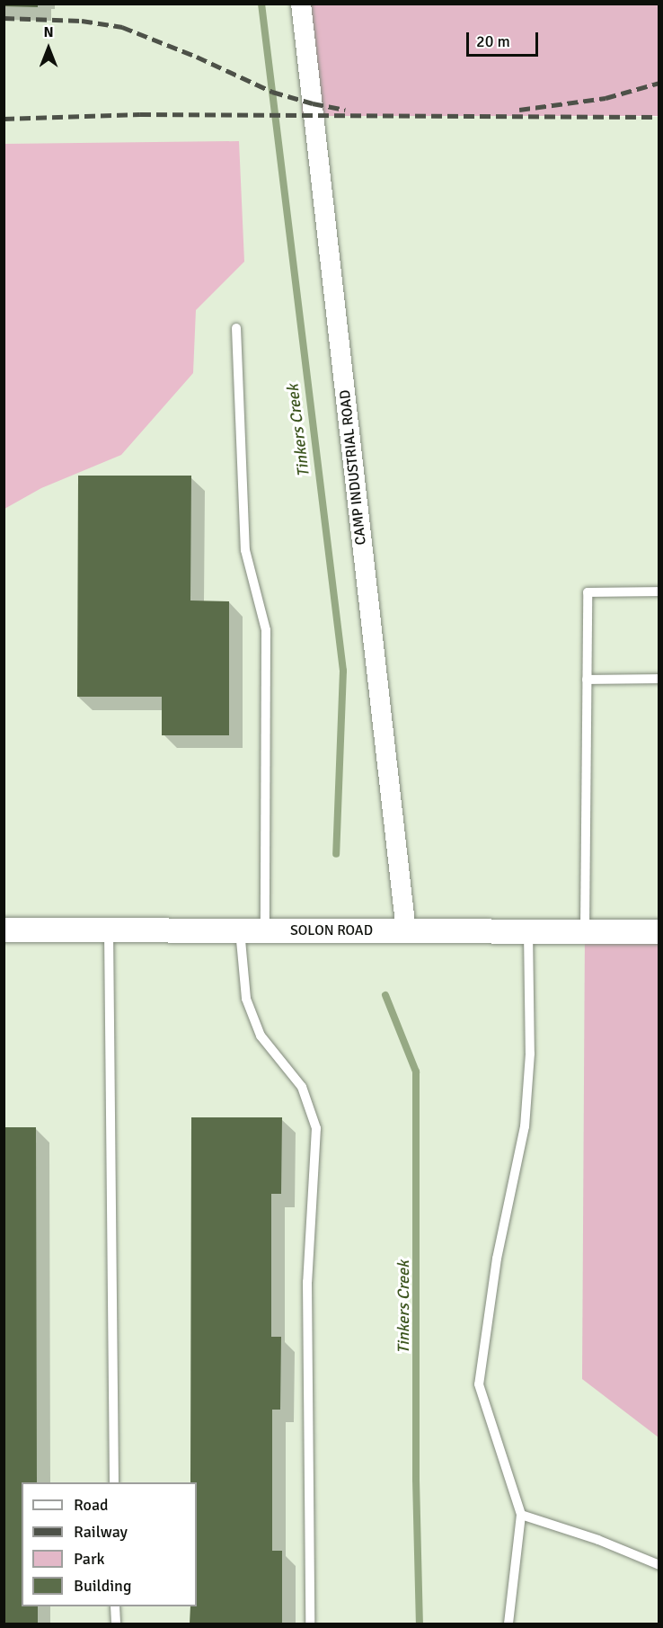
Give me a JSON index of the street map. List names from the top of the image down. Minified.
{"streets":{"street":["CAMP INDUSTRIAL ROAD","SOLON ROAD"]},"crossings":[["CAMP INDUSTRIAL ROAD","SOLON ROAD"]],"water":["Tinkers Creek"],"legend":["Road","Railway","Park","Building"],"scale_bar":"20 m","north":"top"}
